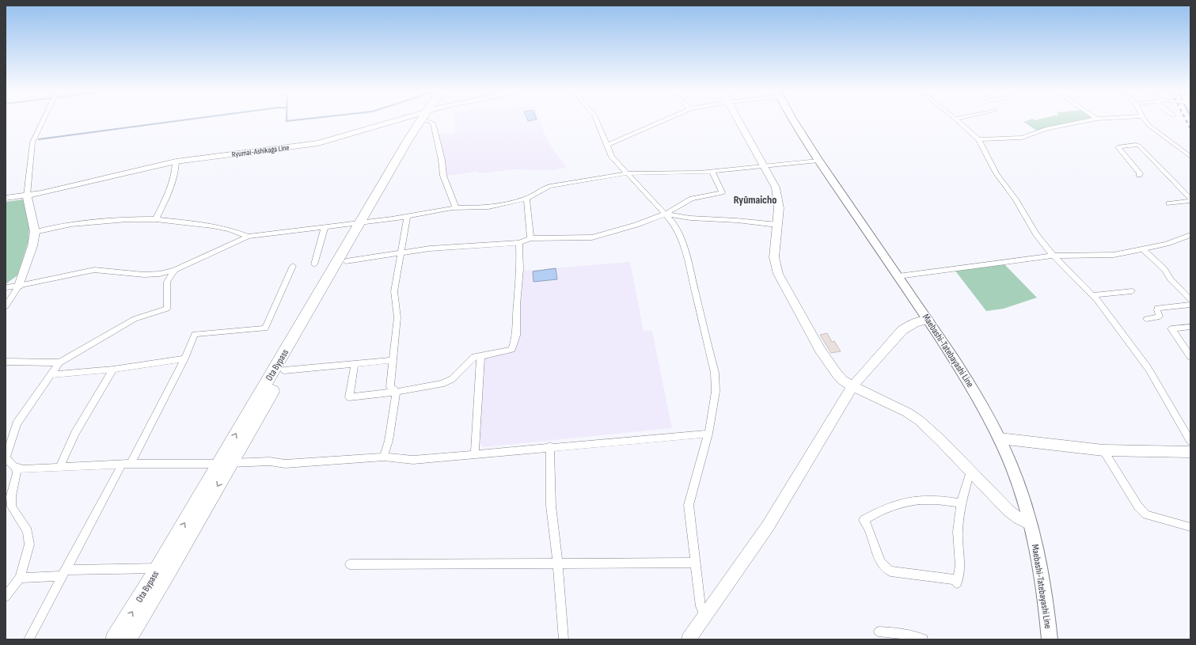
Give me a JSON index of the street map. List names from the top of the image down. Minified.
{"streets":{"highway":["Ota Bypass"],"main road":["Maebashi-Tatebayashi Line"],"street":["Ryumai-Ashikaga Line"]},"districts":["Ryūmaicho"]}
